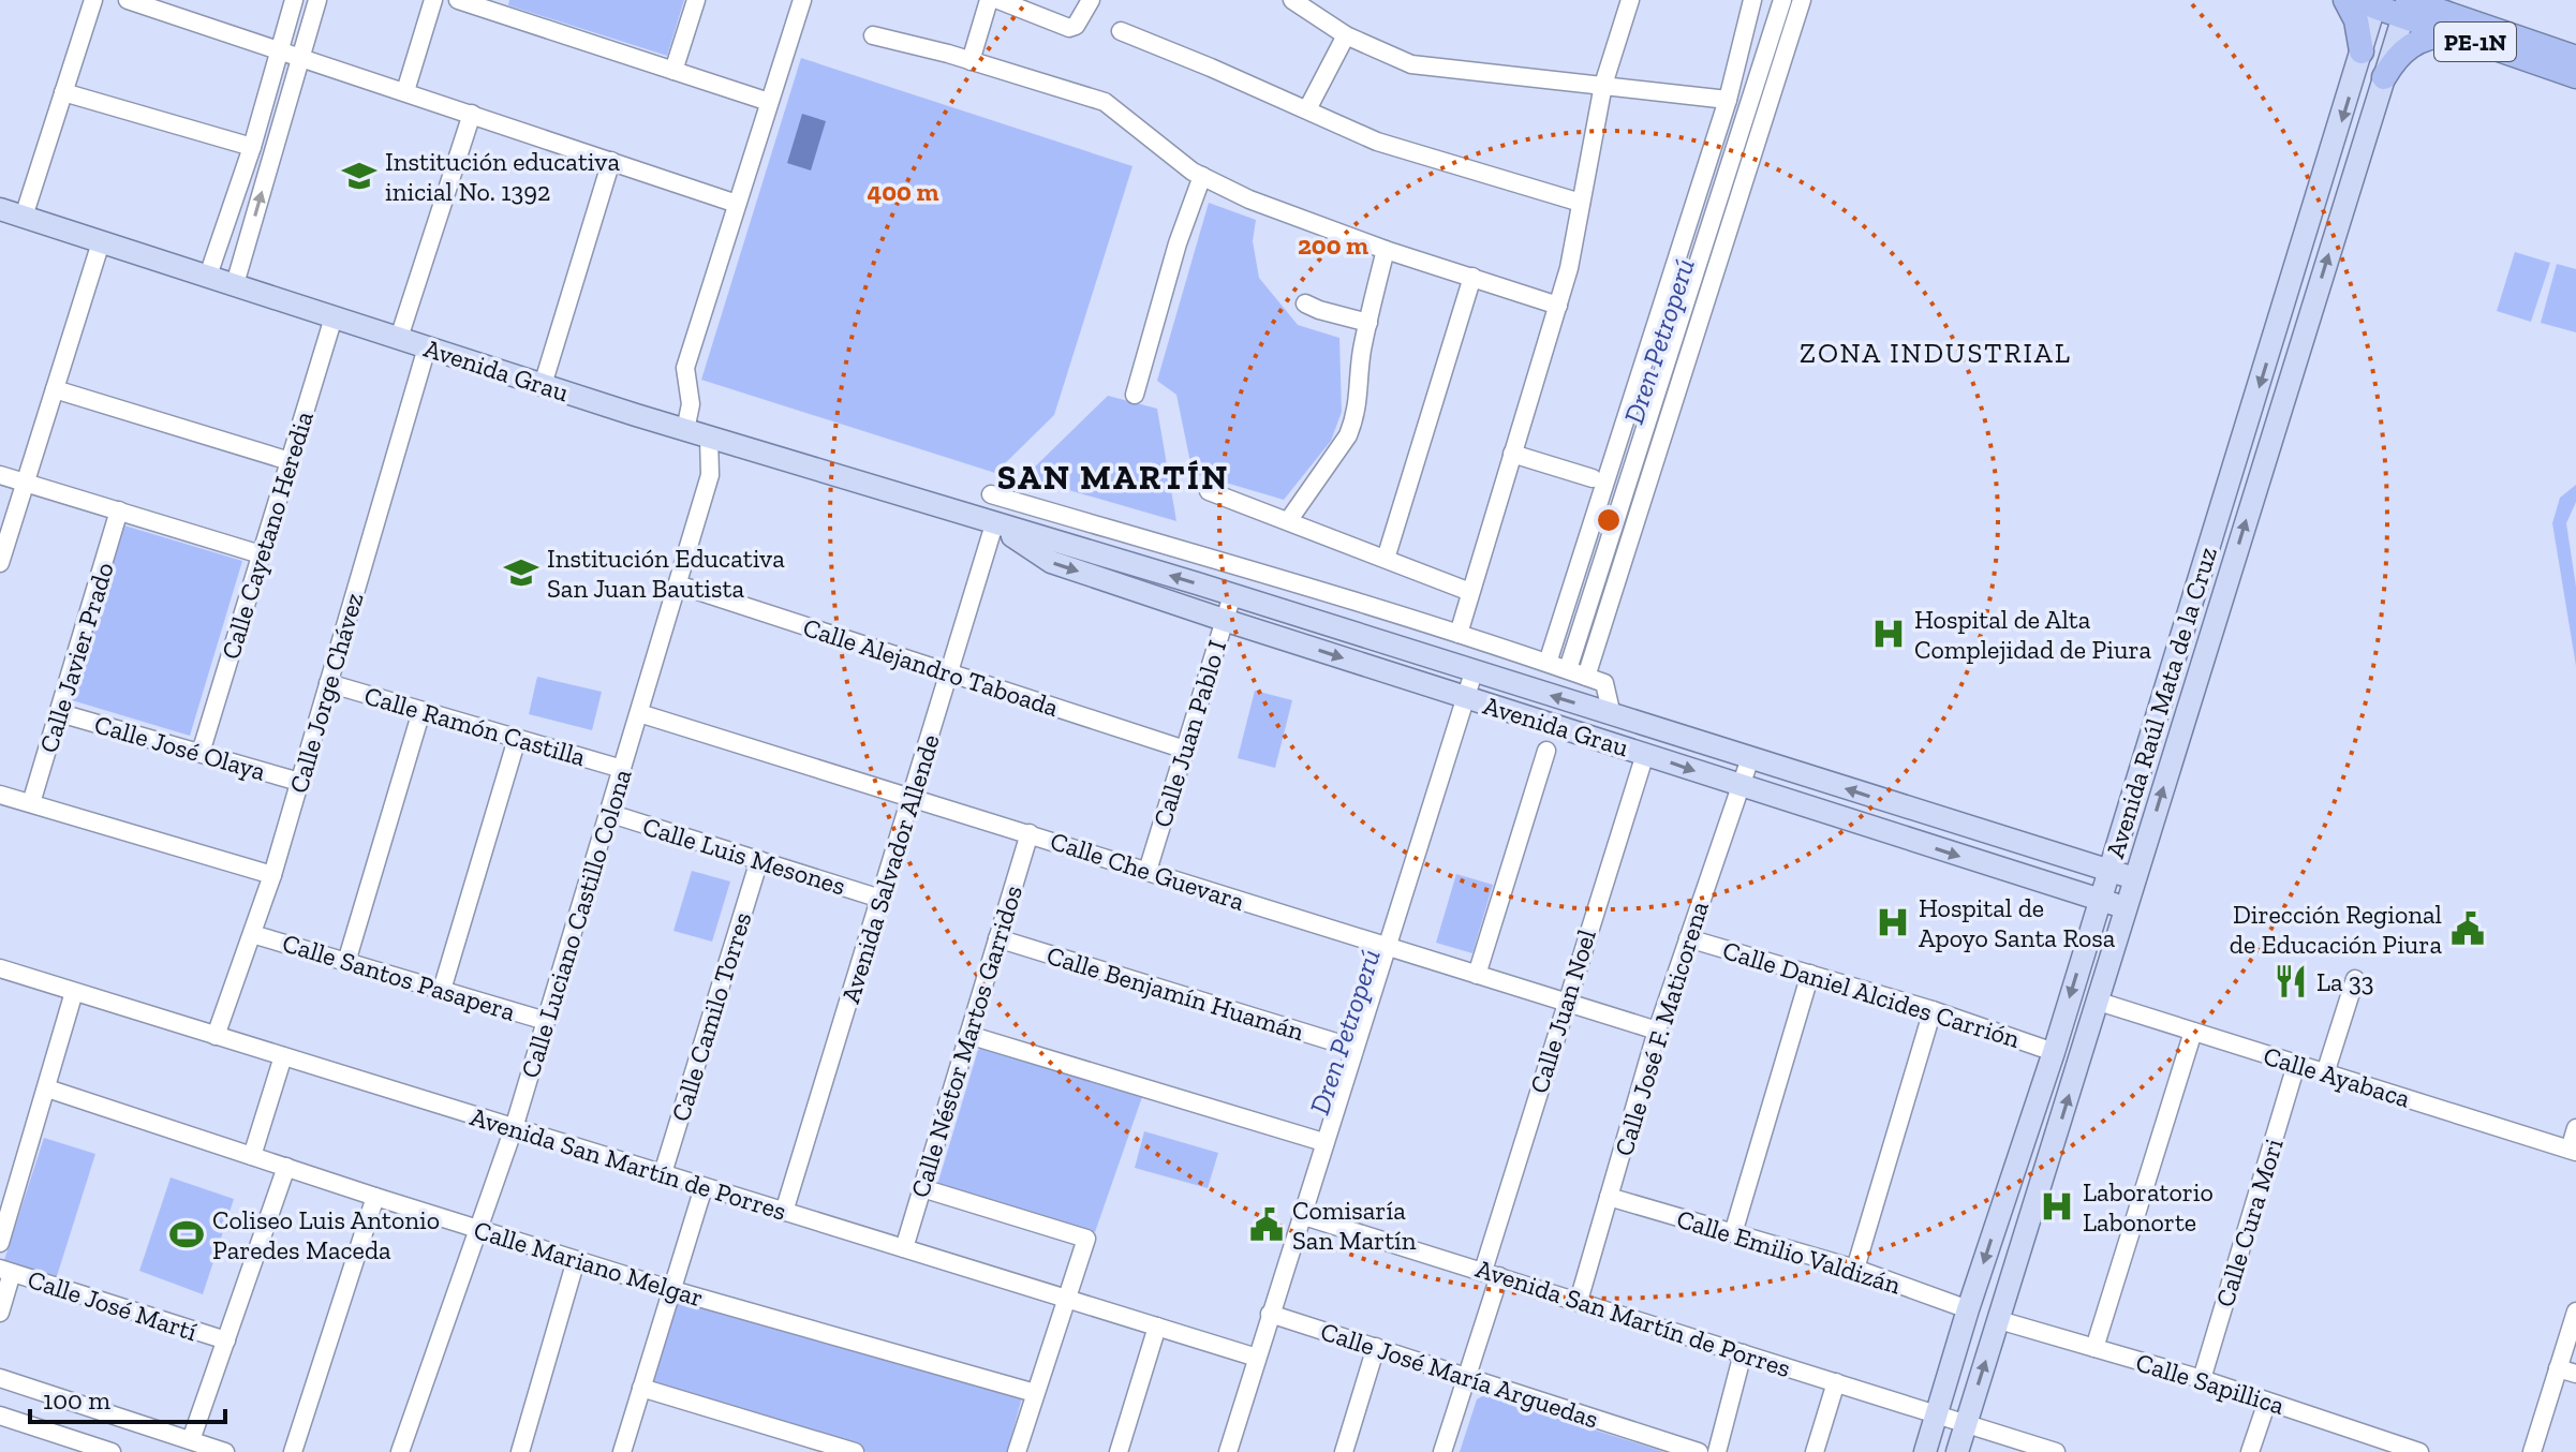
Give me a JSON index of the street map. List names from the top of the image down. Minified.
{"streets":{"highway":["PE-1N"],"main road":["Avenida Grau","Avenida Raúl Mata de la Cruz"],"street":["Calle Cayetano Heredia","Calle Javier Prado","Calle Alejandro Taboada","Calle Jorge Chávez","Calle Ramón Castilla","Calle Juan Pablo I","Calle José Olaya","Calle Luis Mesones","Avenida Salvador Allende","Calle Che Guevara","Calle Luciano Castillo Colona","Calle Santos Pasapera","Calle Benjamín Huamán","Calle Daniel Alcides Carrión","Calle Juan Noel","Calle Camilo Torres","Calle José F. Maticorena","Calle Néstor Martos Garridos","Calle Ayabaca","Avenida San Martín de Porres","Calle Cura Mori","Calle Emilio Valdizán","Calle Mariano Melgar","Calle José Martí","Calle José María Arguedas","Calle Sapillica"]},"crossings":[["PE-1N","Avenida Raúl Mata de la Cruz"],["Avenida Grau","Calle Cayetano Heredia"],["Avenida Grau","Calle Jorge Chávez"],["Avenida Grau","Avenida Raúl Mata de la Cruz"],["Avenida Grau","Calle Juan Pablo I"],["Avenida Grau","Avenida Salvador Allende"],["Avenida Grau","Calle Luciano Castillo Colona"],["Avenida Grau","Calle Juan Noel"],["Avenida Grau","Calle José F. Maticorena"],["Calle Cayetano Heredia","Calle José Olaya"],["Calle Javier Prado","Calle José Olaya"],["Calle Alejandro Taboada","Calle Juan Pablo I"],["Calle Alejandro Taboada","Avenida Salvador Allende"],["Calle Alejandro Taboada","Calle Luciano Castillo Colona"],["Calle Jorge Chávez","Calle Ramón Castilla"],["Calle Jorge Chávez","Calle José Olaya"],["Calle Jorge Chávez","Calle Santos Pasapera"],["Calle Jorge Chávez","Avenida San Martín de Porres"],["Avenida Raúl Mata de la Cruz","Calle Daniel Alcides Carrión"],["Avenida Raúl Mata de la Cruz","Calle Ayabaca"],["Avenida Raúl Mata de la Cruz","Avenida San Martín de Porres"],["Avenida Raúl Mata de la Cruz","Calle Emilio Valdizán"],["Avenida Raúl Mata de la Cruz","Calle Sapillica"],["Calle Ramón Castilla","Calle Luciano Castillo Colona"],["Calle Juan Pablo I","Calle Che Guevara"],["Calle Luis Mesones","Avenida Salvador Allende"],["Calle Luis Mesones","Calle Luciano Castillo Colona"],["Calle Luis Mesones","Calle Camilo Torres"],["Avenida Salvador Allende","Calle Che Guevara"],["Avenida Salvador Allende","Avenida San Martín de Porres"],["Calle Che Guevara","Calle Luciano Castillo Colona"],["Calle Che Guevara","Calle Juan Noel"],["Calle Che Guevara","Calle José F. Maticorena"],["Calle Che Guevara","Calle Néstor Martos Garridos"],["Calle Luciano Castillo Colona","Calle Santos Pasapera"],["Calle Luciano Castillo Colona","Avenida San Martín de Porres"],["Calle Luciano Castillo Colona","Calle Mariano Melgar"],["Calle Benjamín Huamán","Calle Néstor Martos Garridos"],["Calle Daniel Alcides Carrión","Calle José F. Maticorena"],["Calle Juan Noel","Avenida San Martín de Porres"],["Calle Juan Noel","Calle José María Arguedas"],["Calle Camilo Torres","Avenida San Martín de Porres"],["Calle José F. Maticorena","Avenida San Martín de Porres"],["Calle José F. Maticorena","Calle Emilio Valdizán"],["Calle Néstor Martos Garridos","Avenida San Martín de Porres"],["Calle Ayabaca","Calle Cura Mori"],["Calle Cura Mori","Calle Sapillica"]],"districts":["ZONA INDUSTRIAL","SAN MARTÍN"],"water":["Dren Petroperú"],"places":{"school or university":["Institución educativa inicial No. 1392","Institución Educativa San Juan Bautista"],"hospital":["Hospital de Alta Complejidad de Piura","Hospital de Apoyo Santa Rosa","Laboratorio Labonorte"],"public building":["Dirección Regional de Educación Piura","Comisaría San Martín"],"restaurant":["La 33"],"sports":["Coliseo Luis Antonio Paredes Maceda"]},"scale_bar":"100 m","rings":["400 m","200 m"]}
